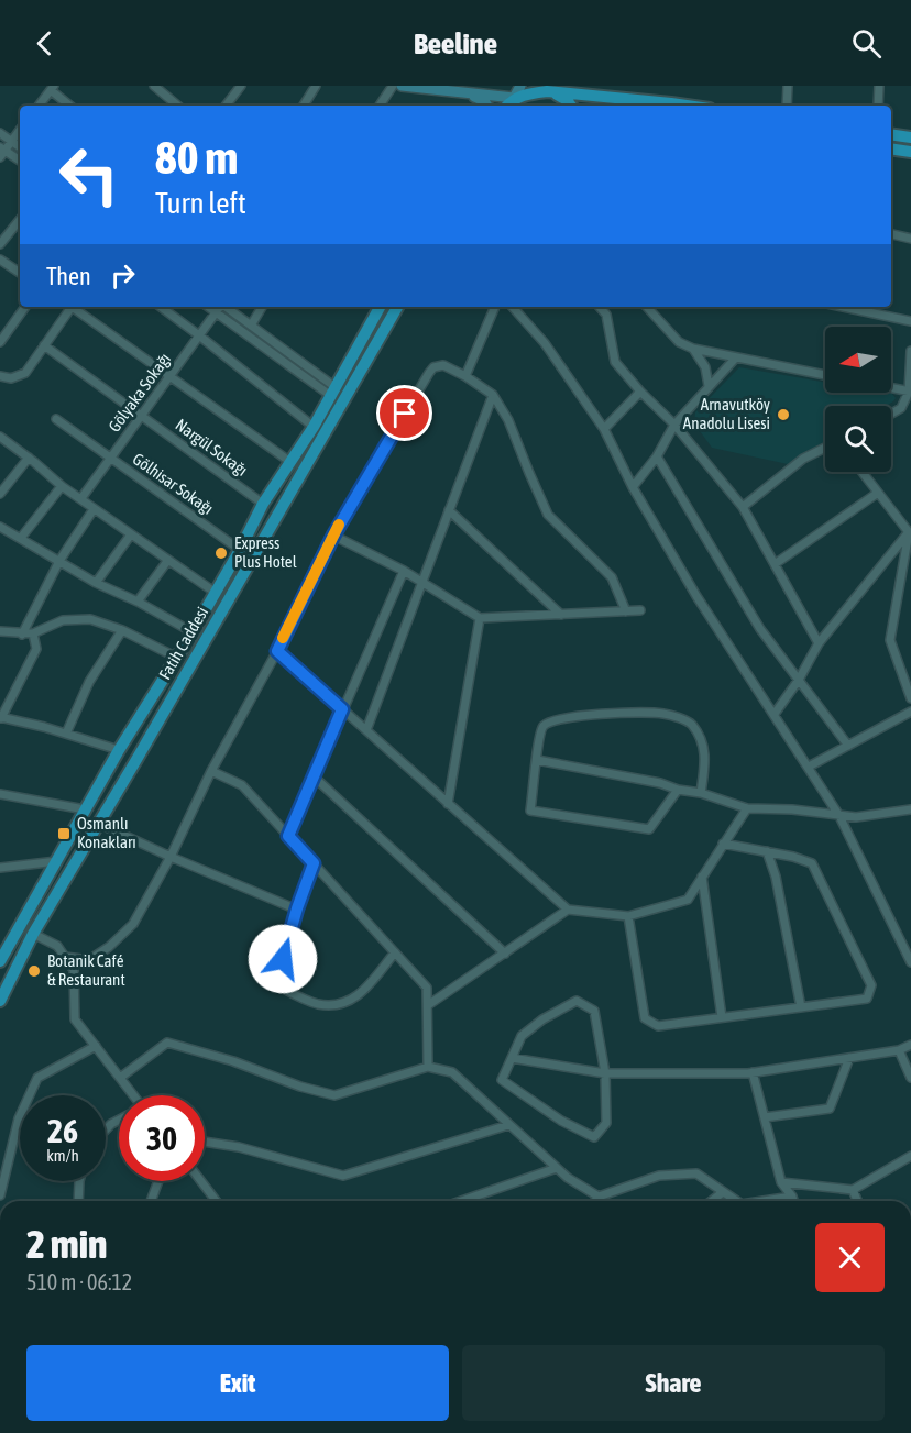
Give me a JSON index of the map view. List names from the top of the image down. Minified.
{"streets":{"main road":["Fatih Caddesi"],"street":["Gölyaka Sokağı","Nargül Sokağı","Gölhisar Sokağı"]},"crossings":[["Gölyaka Sokağı","Nargül Sokağı"],["Gölyaka Sokağı","Gölhisar Sokağı"],["Nargül Sokağı","Fatih Caddesi"],["Gölhisar Sokağı","Fatih Caddesi"]],"places":{"other":["Arnavutköy Anadolu Lisesi","Express Plus Hotel","Botanik Café & Restaurant"],"transit":["Osmanlı Konakları"]},"north":"left","page":{"header":"Beeline","turn":["80 m","Turn left"],"then":"Then","speed":"26 km/h","limit":"30","heading":["2 min","510 m · 06:12"],"buttons":["Exit","Share"]}}
